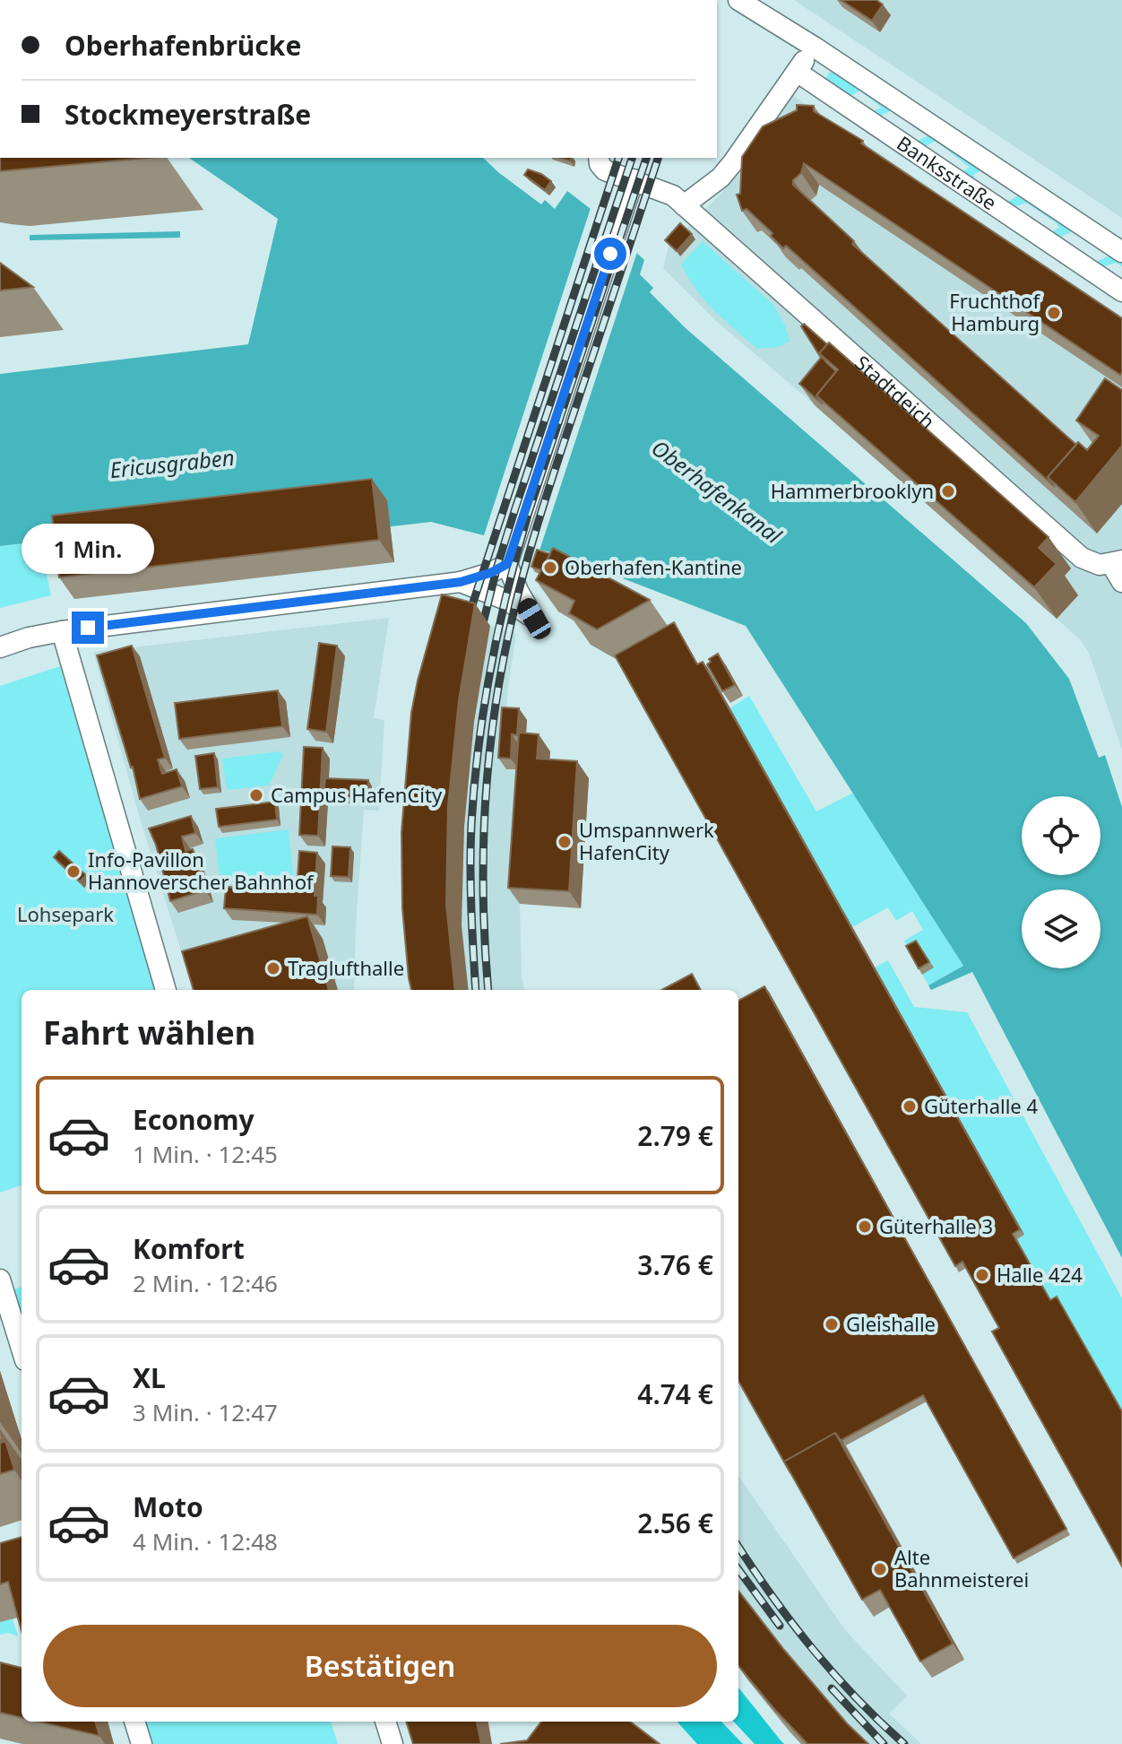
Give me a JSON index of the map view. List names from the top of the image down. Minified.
{"streets":{"street":["Banksstraße","Stadtdeich"]},"water":["Ericusgraben","Oberhafenkanal"],"parks":["Lohsepark"],"places":["Fruchthof Hamburg","Hammerbrooklyn","Oberhafen-Kantine","Campus HafenCity","Umspannwerk HafenCity","Info-Pavillon Hannoverscher Bahnhof","Traglufthalle","Güterhalle 4","Güterhalle 3","Halle 424","Gleishalle","Alte Bahnmeisterei"],"page":{"banner":["Oberhafenbrücke","Stockmeyerstraße"],"bubble":"1 Min.","heading":"Fahrt wählen","list":[{"name":"Economy","note":"1 Min. · 12:45","value":"2.79 €"},{"name":"Komfort","note":"2 Min. · 12:46","value":"3.76 €"},{"name":"XL","note":"3 Min. · 12:47","value":"4.74 €"},{"name":"Moto","note":"4 Min. · 12:48","value":"2.56 €"}],"buttons":"Bestätigen"}}
